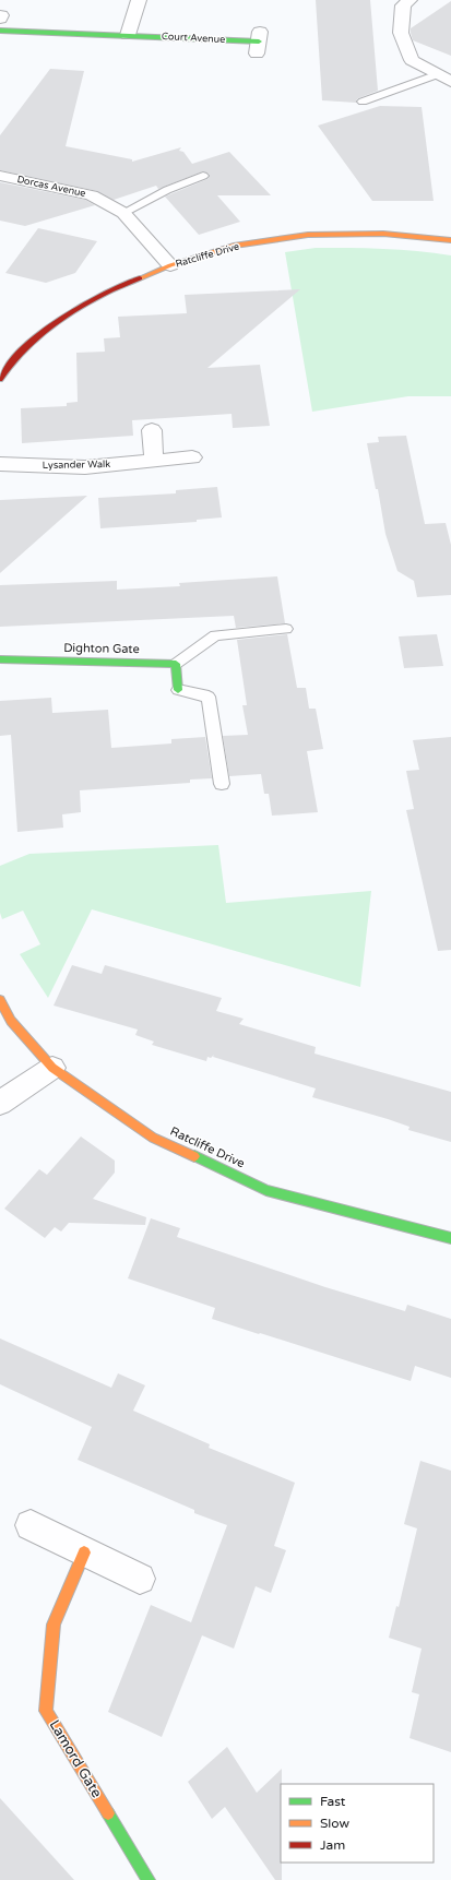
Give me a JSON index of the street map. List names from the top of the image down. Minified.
{"streets":{"street":["Court Avenue","Dorcas Avenue","Ratcliffe Drive","Lysander Walk","Dighton Gate","Lamord Gate"]},"crossings":[["Dorcas Avenue","Ratcliffe Drive"]],"legend":["Fast","Slow","Jam"]}
